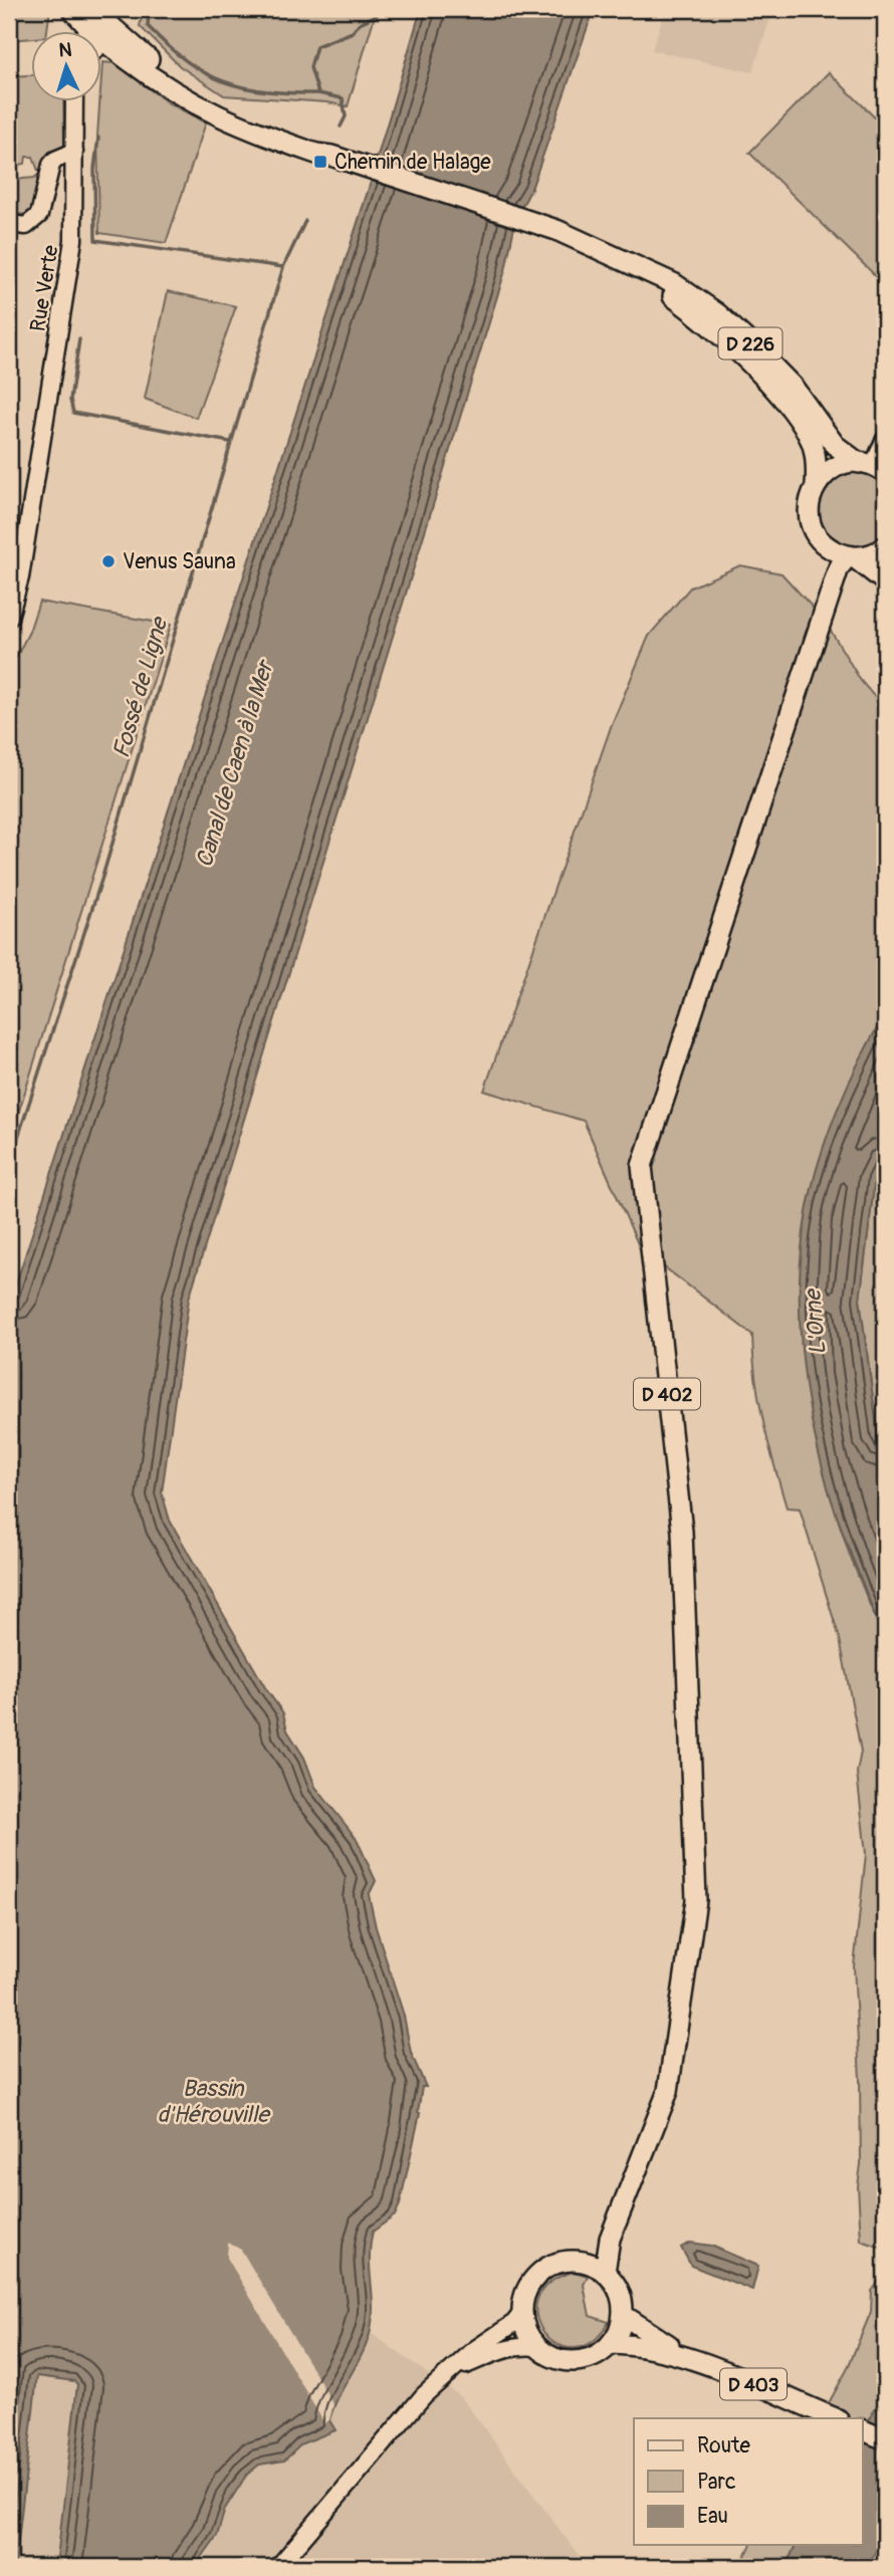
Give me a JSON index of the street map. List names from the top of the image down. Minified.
{"streets":{"main road":["D 226","D 402","D 403"],"street":["Rue Verte"]},"crossings":[["D 402","D 403"]],"water":["Fossé de Ligne","Canal de Caen à la Mer","L'Orne","Bassin d'Hérouville"],"places":{"transit":["Chemin de Halage"],"other":["Venus Sauna"]},"legend":["Route","Parc","Eau"],"north":"top"}
